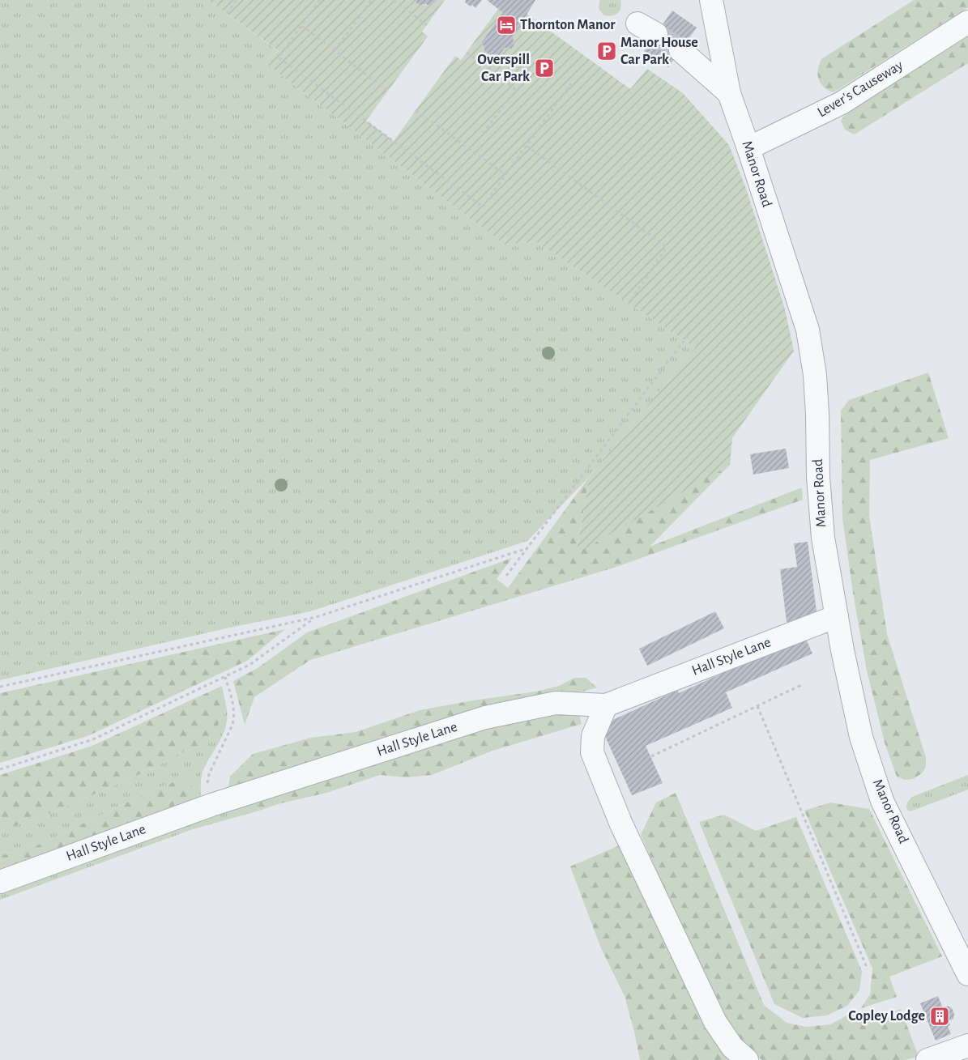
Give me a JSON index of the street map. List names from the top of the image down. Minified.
{"streets":{"street":["Lever's Causeway","Manor Road","Hall Style Lane"]},"crossings":[["Lever's Causeway","Manor Road"],["Manor Road","Hall Style Lane"]],"places":{"hotel":["Thornton Manor"],"parking":["Manor House Car Park","Overspill Car Park"],"building":["Copley Lodge"]}}
